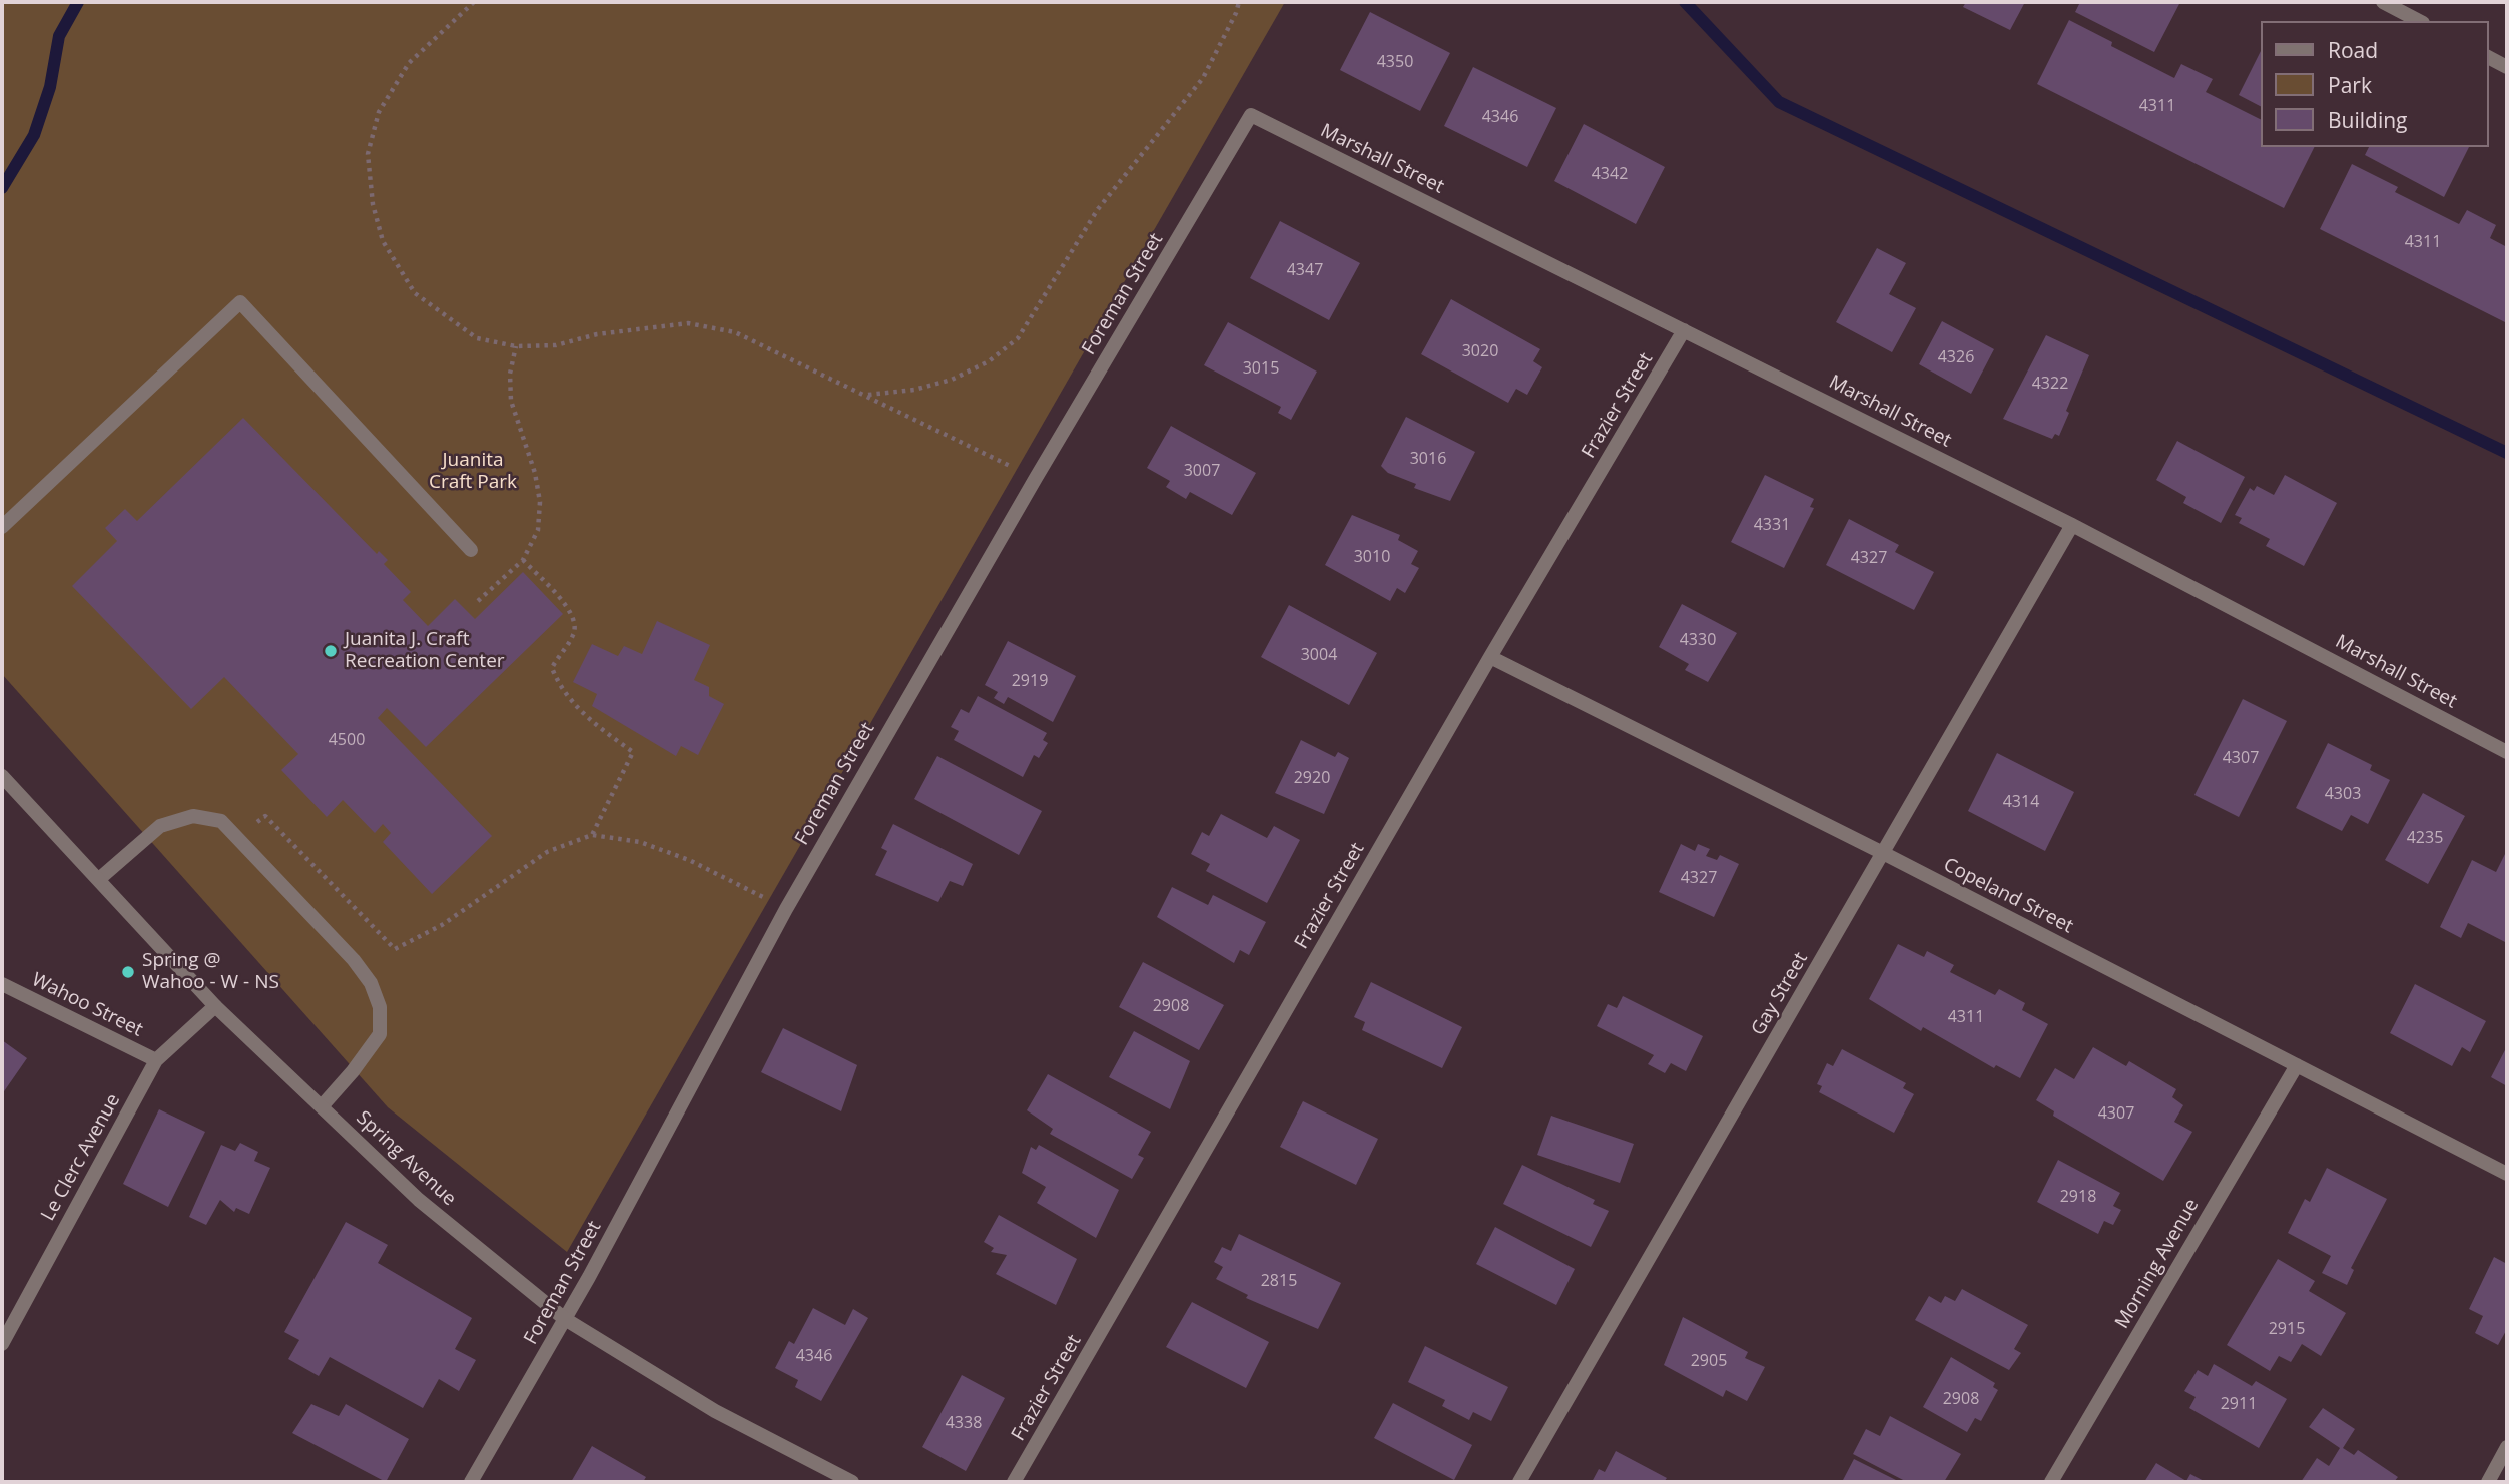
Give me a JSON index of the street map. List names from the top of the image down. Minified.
{"streets":{"street":["Marshall Street","Foreman Street","Frazier Street","Copeland Street","Gay Street","Wahoo Street","Le Clerc Avenue","Spring Avenue","Morning Avenue"]},"crossings":[["Marshall Street","Foreman Street"],["Marshall Street","Frazier Street"],["Marshall Street","Gay Street"],["Foreman Street","Spring Avenue"],["Frazier Street","Copeland Street"],["Copeland Street","Gay Street"],["Copeland Street","Morning Avenue"],["Wahoo Street","Le Clerc Avenue"],["Le Clerc Avenue","Spring Avenue"]],"parks":["Juanita Craft Park"],"places":["Juanita J. Craft Recreation Center","Spring @ Wahoo - W - NS"],"house_numbers":["4350","4311","4346","4342","4311","4347","3020","4326","3015","4322","3016","3007","4331","3010","4327","4330","3004","2919","4500","4307","2920","4303","4314","4235","4327","2908","4311","4307","2918","2815","2915","4346","2905","2908","2911","4338"],"legend":["Road","Park","Building"]}
